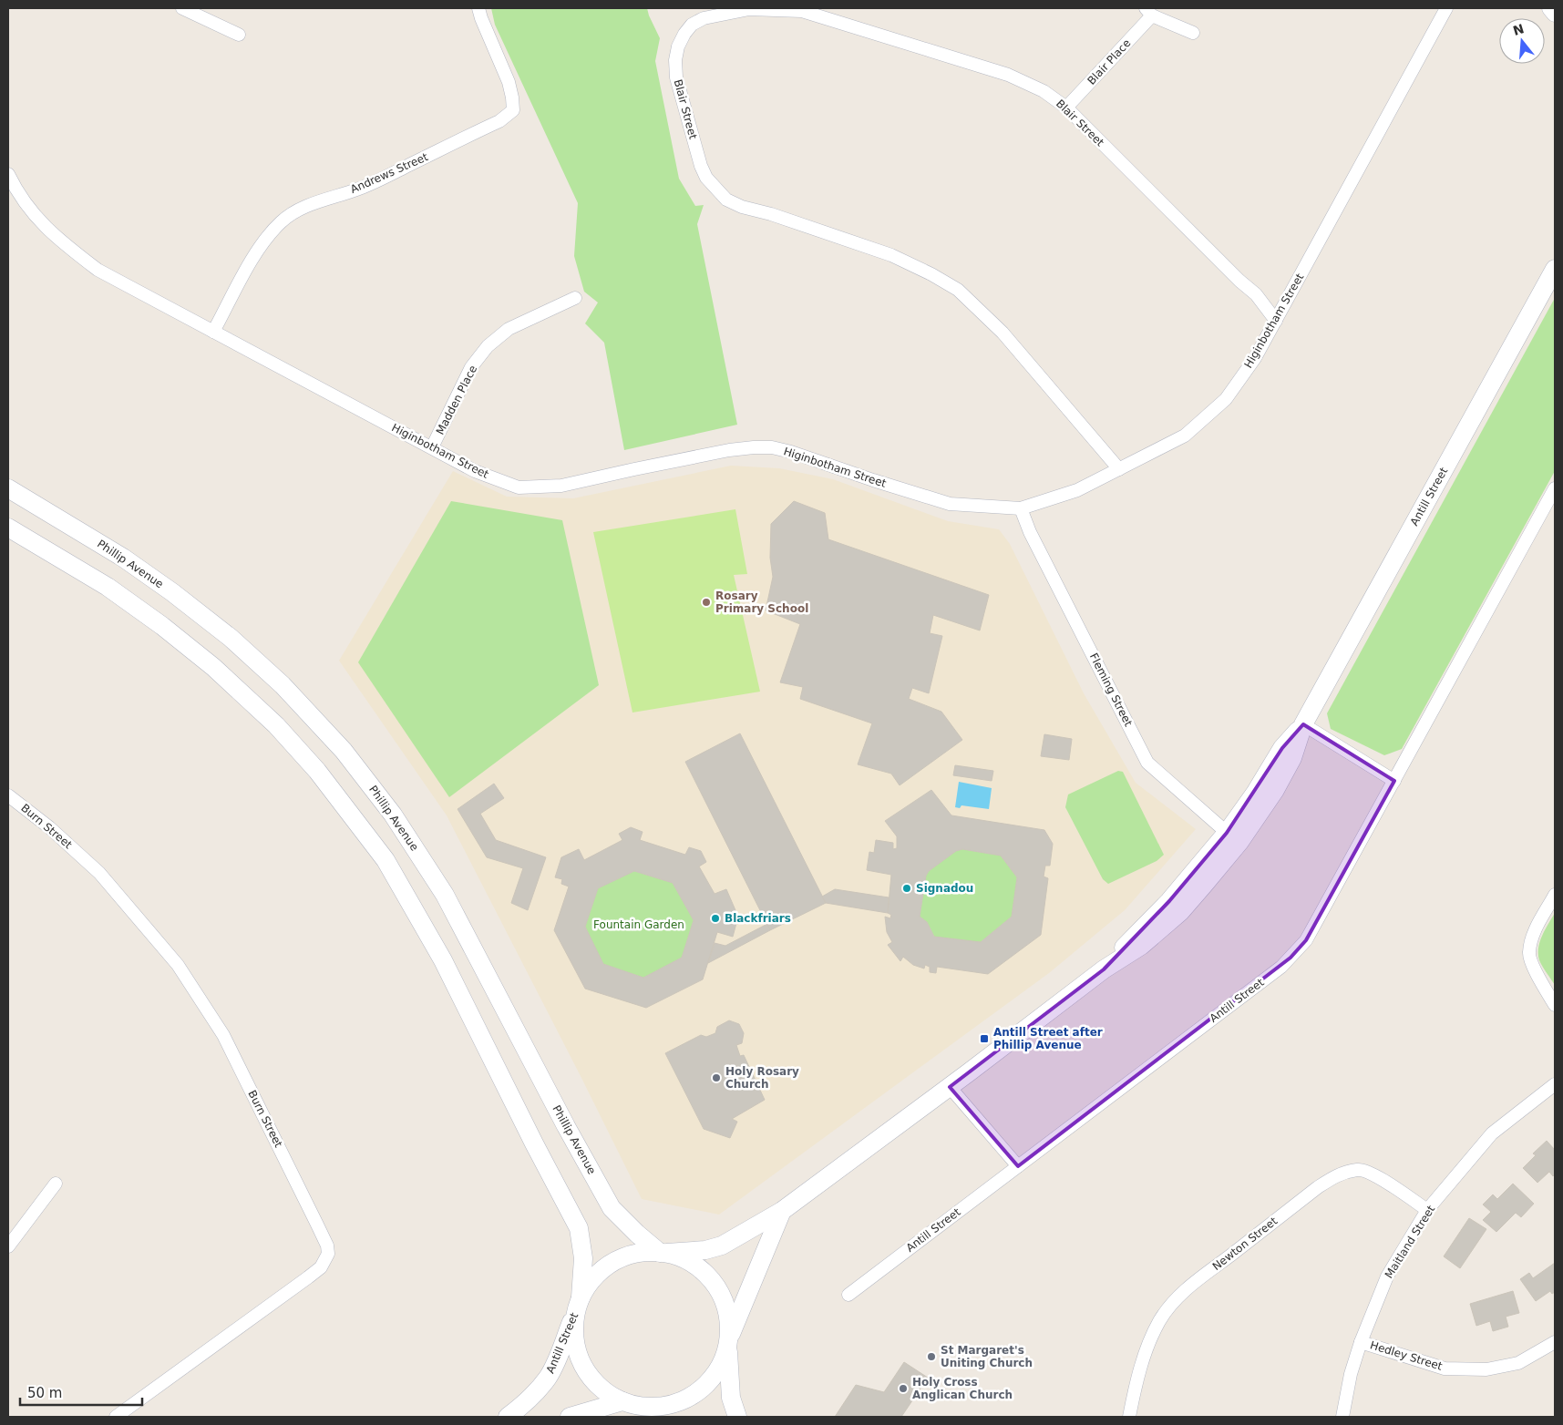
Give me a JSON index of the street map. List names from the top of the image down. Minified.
{"streets":{"main road":["Antill Street","Phillip Avenue"],"street":["Blair Place","Blair Street","Andrews Street","Higinbotham Street","Madden Place","Fleming Street","Burn Street","Maitland Street","Newton Street","Hedley Street"]},"crossings":[["Blair Place","Blair Street"],["Blair Street","Higinbotham Street"],["Andrews Street","Higinbotham Street"],["Higinbotham Street","Madden Place"],["Higinbotham Street","Fleming Street"],["Antill Street","Phillip Avenue"],["Antill Street","Fleming Street"],["Maitland Street","Newton Street"],["Maitland Street","Hedley Street"]],"parks":["Fountain Garden"],"places":{"other":["Rosary Primary School","Signadou","Blackfriars","Holy Rosary Church","St Margaret's Uniting Church","Holy Cross Anglican Church"],"transit":["Antill Street after Phillip Avenue"]},"scale_bar":"50 m","north":"top"}
